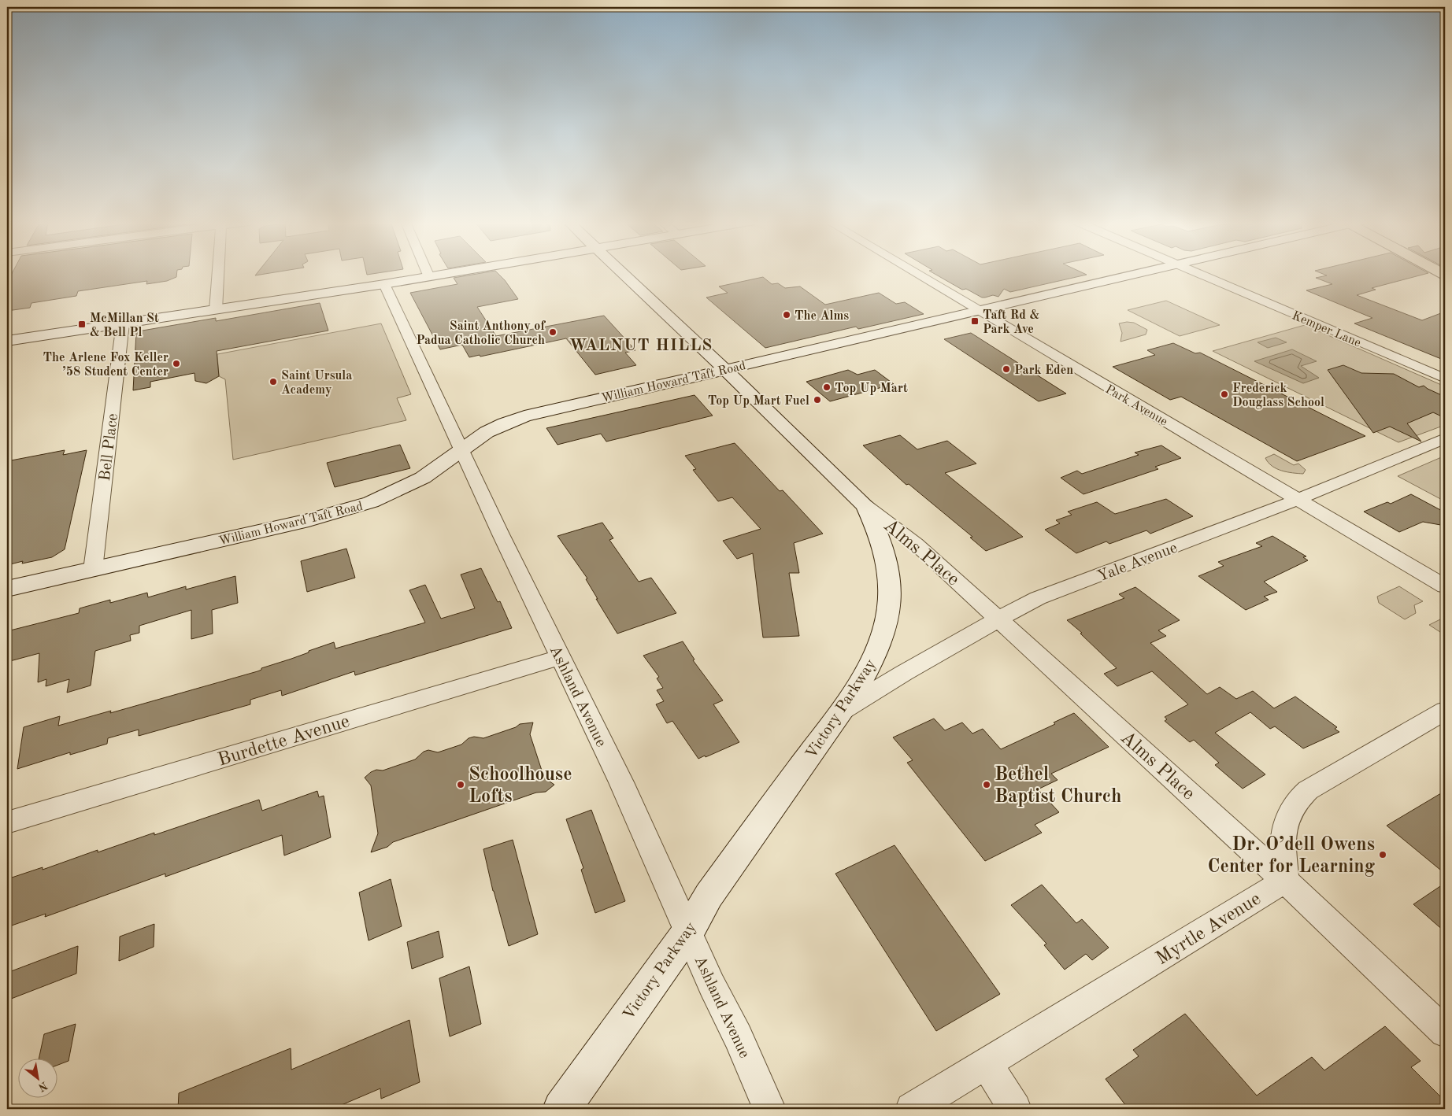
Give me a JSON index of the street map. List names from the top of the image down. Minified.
{"streets":{"street":["Kemper Lane","William Howard Taft Road","Park Avenue","Bell Place","Alms Place","Yale Avenue","Ashland Avenue","Victory Parkway","Burdette Avenue","Myrtle Avenue"]},"crossings":[["William Howard Taft Road","Park Avenue"],["William Howard Taft Road","Bell Place"],["William Howard Taft Road","Ashland Avenue"],["William Howard Taft Road","Victory Parkway"],["Park Avenue","Yale Avenue"],["Alms Place","Yale Avenue"],["Alms Place","Victory Parkway"],["Alms Place","Myrtle Avenue"],["Yale Avenue","Victory Parkway"],["Ashland Avenue","Victory Parkway"],["Ashland Avenue","Burdette Avenue"]],"districts":["WALNUT HILLS"],"places":{"other":["The Alms","Saint Anthony of Padua Catholic Church","The Arlene Fox Keller ’58 Student Center","Park Eden","Saint Ursula Academy","Top Up Mart","Frederick Douglass School","Top Up Mart Fuel","Schoolhouse Lofts","Bethel Baptist Church","Dr. O’dell Owens Center for Learning"],"transit":["Taft Rd & Park Ave","McMillan St & Bell Pl"]},"north":"bottom right"}
